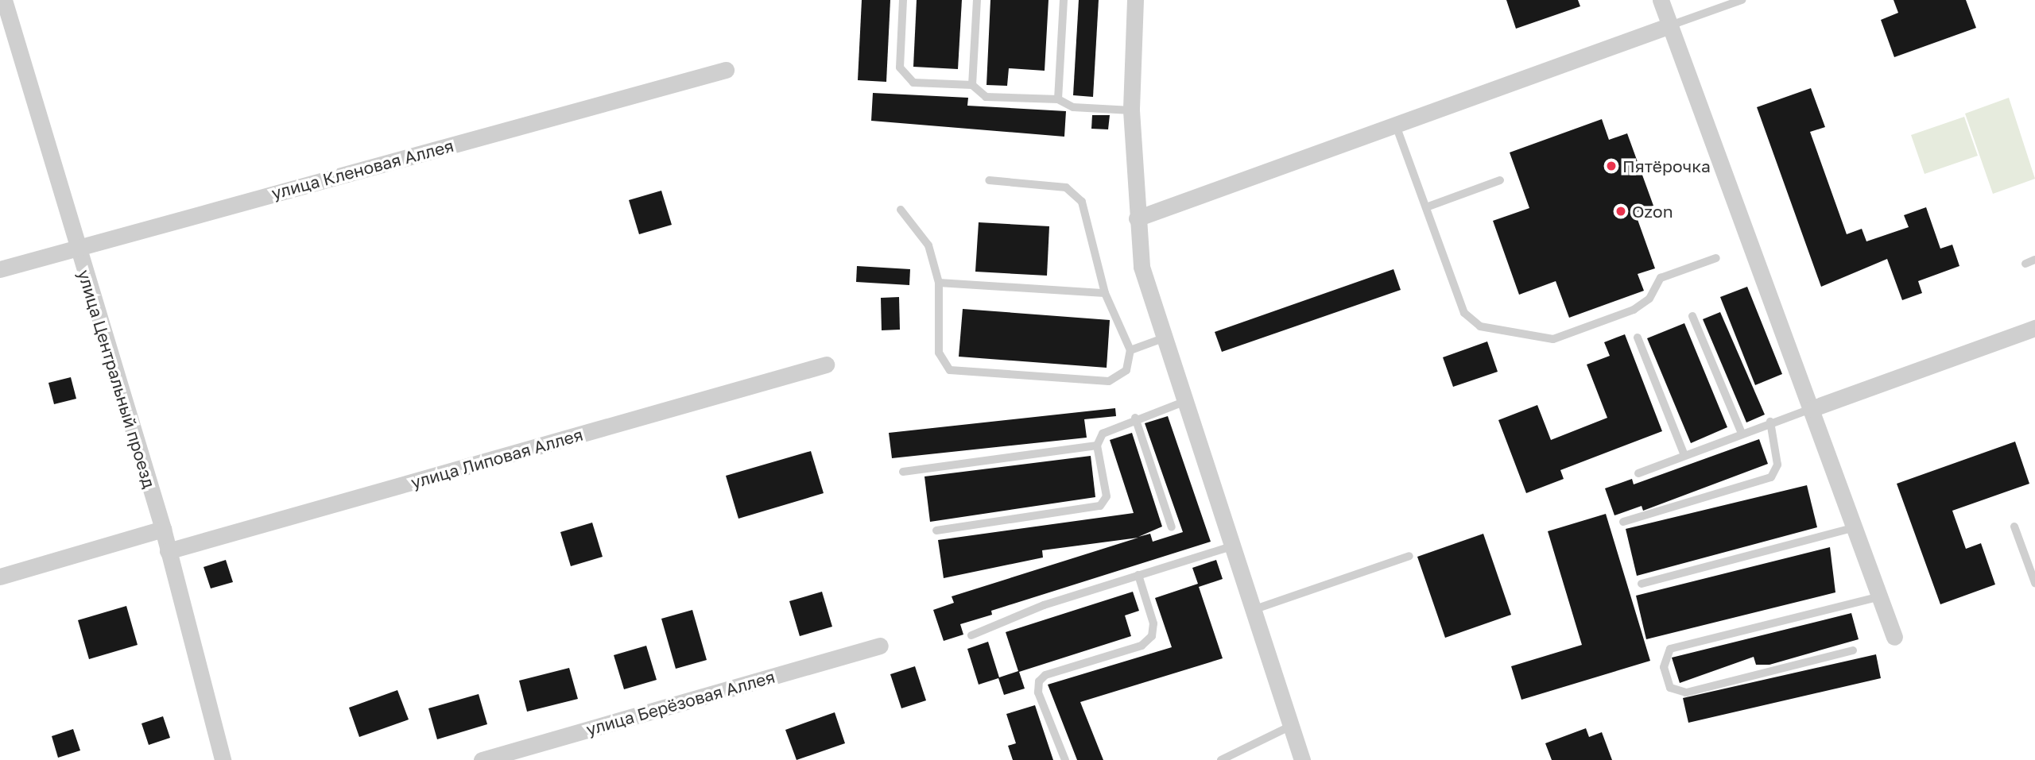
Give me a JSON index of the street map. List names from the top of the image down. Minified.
{"streets":{"street":["улица Кленовая Аллея","улица Центральный проезд","улица Липовая Аллея","улица Берёзовая Аллея"]},"crossings":[["улица Кленовая Аллея","улица Центральный проезд"],["улица Центральный проезд","улица Липовая Аллея"]],"places":["Пятёрочка","Ozon"]}
